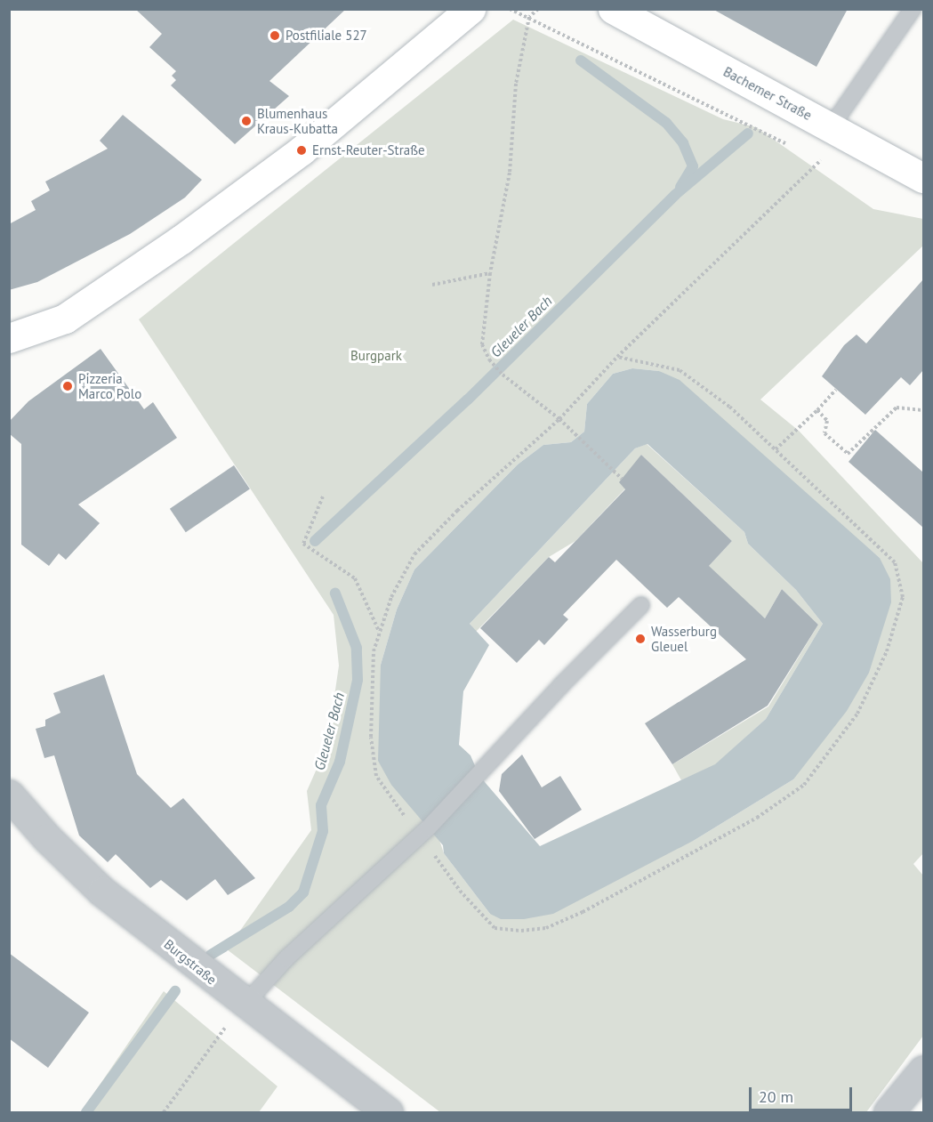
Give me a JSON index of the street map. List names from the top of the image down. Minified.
{"streets":{"street":["Bachemer Straße","Burgstraße"]},"water":["Gleueler Bach"],"parks":["Burgpark"],"places":["Postfiliale 527","Blumenhaus Kraus-Kubatta","Ernst-Reuter-Straße","Pizzeria Marco Polo","Wasserburg Gleuel"],"scale_bar":"20 m"}
